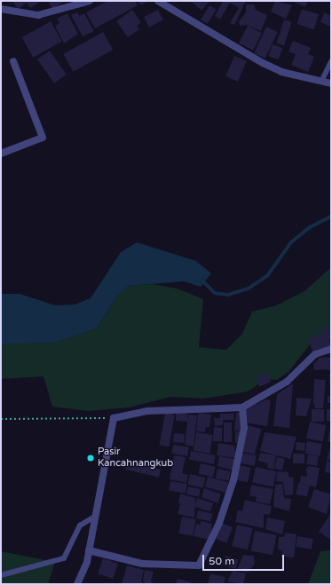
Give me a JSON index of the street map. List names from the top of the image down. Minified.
{"places":["Pasir Kancahnangkub"],"scale_bar":"50 m"}
